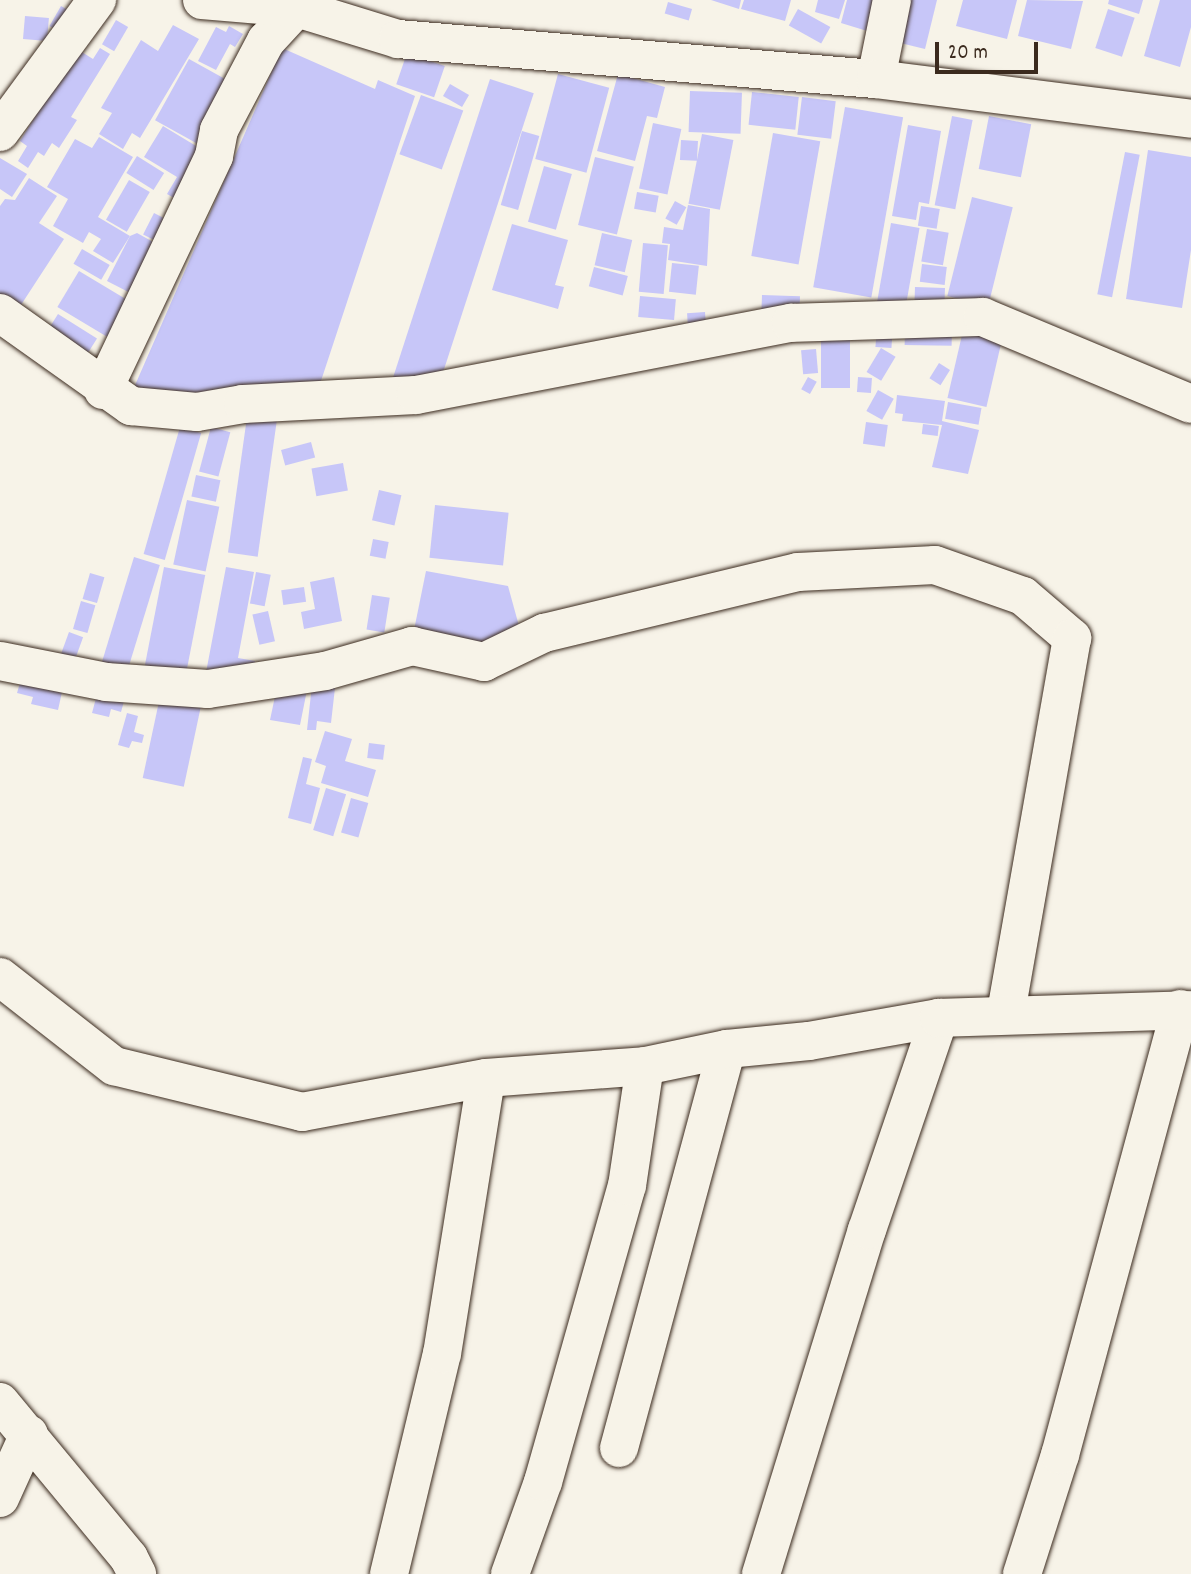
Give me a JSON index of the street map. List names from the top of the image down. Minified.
{"scale_bar":"20 m"}
